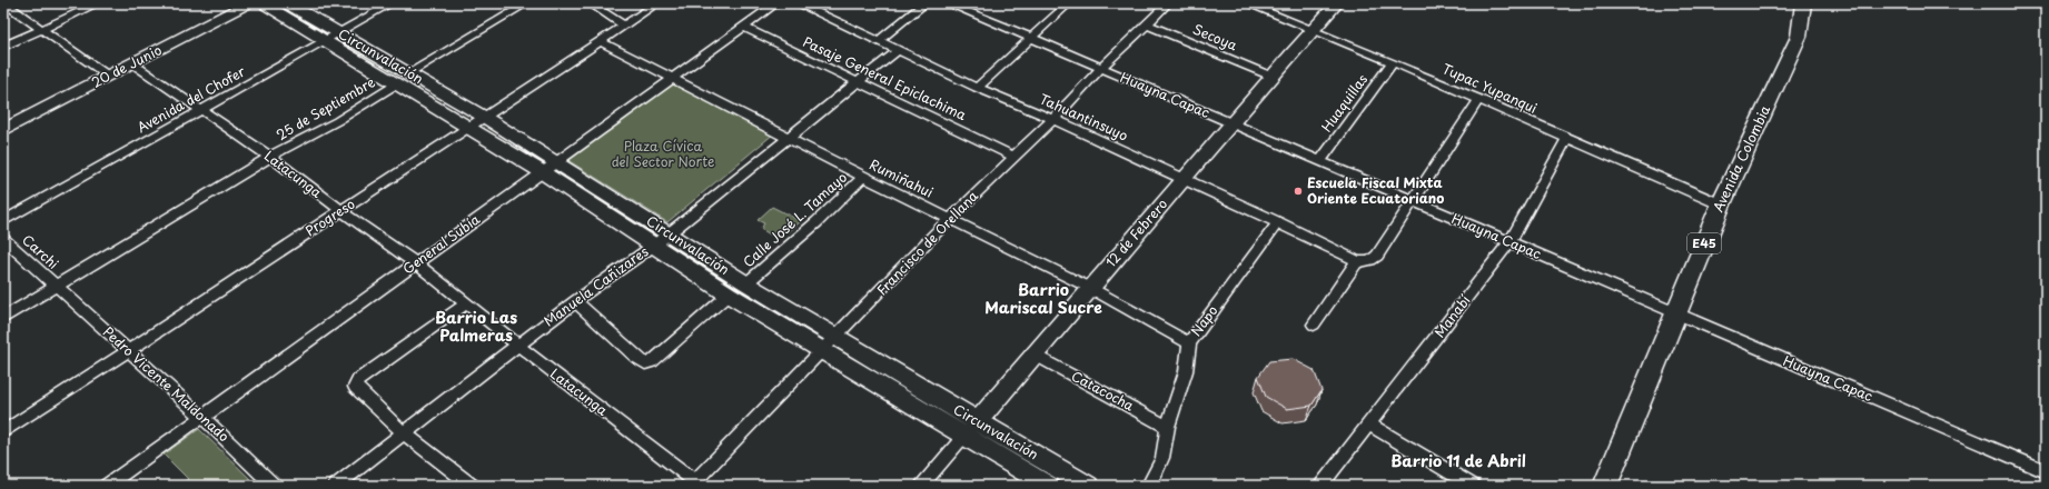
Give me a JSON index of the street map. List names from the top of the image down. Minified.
{"streets":{"main road":["Circunvalación","20 de Junio","Avenida Colombia","12 de Febrero","E45"],"street":["Secoya","Pasaje General Epiclachima","Tupac Yupanqui","Huayna Capac","Avenida del Chofer","Huaquillas","25 de Septiembre","Tahuantinsuyo","Latacunga","Rumiñahui","Progreso","Calle José L. Tamayo","Francisco de Orellana","General Subía","Carchi","Manuela Cañizares","Manabí","Napo","Pedro Vicente Maldonado","Catacocha"]},"crossings":[["Secoya","12 de Febrero"],["Secoya","Francisco de Orellana"],["Circunvalación","Avenida del Chofer"],["Circunvalación","25 de Septiembre"],["Circunvalación","Progreso"],["Circunvalación","Calle José L. Tamayo"],["Circunvalación","12 de Febrero"],["Circunvalación","Francisco de Orellana"],["Circunvalación","General Subía"],["Circunvalación","Manuela Cañizares"],["20 de Junio","Latacunga"],["Pasaje General Epiclachima","Francisco de Orellana"],["Pasaje General Epiclachima","General Subía"],["Pasaje General Epiclachima","Manuela Cañizares"],["Tupac Yupanqui","Huaquillas"],["Tupac Yupanqui","Avenida Colombia"],["Tupac Yupanqui","12 de Febrero"],["Tupac Yupanqui","Manabí"],["Huayna Capac","Huaquillas"],["Huayna Capac","Avenida Colombia"],["Huayna Capac","12 de Febrero"],["Huayna Capac","Francisco de Orellana"],["Huayna Capac","Manabí"],["Avenida del Chofer","Latacunga"],["25 de Septiembre","Latacunga"],["25 de Septiembre","Carchi"],["25 de Septiembre","Pedro Vicente Maldonado"],["Tahuantinsuyo","12 de Febrero"],["Tahuantinsuyo","Francisco de Orellana"],["Tahuantinsuyo","Manuela Cañizares"],["Tahuantinsuyo","Napo"],["Latacunga","Progreso"],["Latacunga","Francisco de Orellana"],["Latacunga","General Subía"],["Latacunga","Manuela Cañizares"],["Rumiñahui","Progreso"],["Rumiñahui","Calle José L. Tamayo"],["Rumiñahui","12 de Febrero"],["Rumiñahui","Francisco de Orellana"],["Rumiñahui","General Subía"],["Rumiñahui","Manuela Cañizares"],["Rumiñahui","Napo"],["Progreso","Pedro Vicente Maldonado"],["12 de Febrero","Catacocha"],["General Subía","Pedro Vicente Maldonado"],["Carchi","Pedro Vicente Maldonado"],["Napo","Catacocha"]],"districts":["Barrio Mariscal Sucre","Barrio Las Palmeras","Barrio 11 de Abril"],"parks":["Plaza Cívica del Sector Norte"],"places":["Escuela Fiscal Mixta Oriente Ecuatoriano"]}
